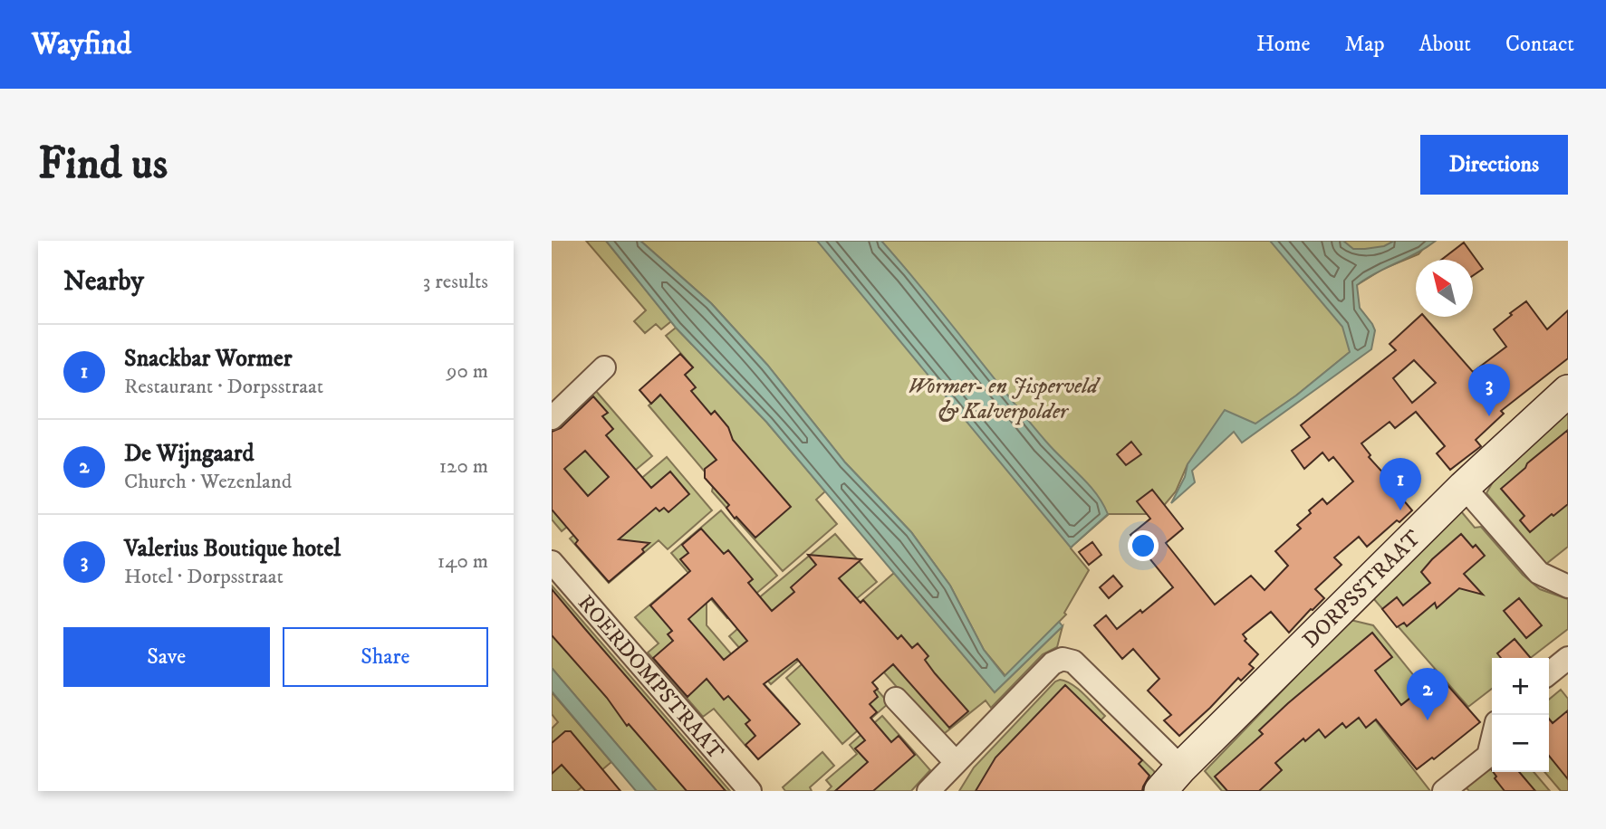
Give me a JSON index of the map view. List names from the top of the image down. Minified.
{"streets":{"street":["DORPSSTRAAT","ROERDOMPSTRAAT"]},"parks":["Wormer- en Jisperveld & Kalverpolder"],"north":"top left","page":{"header":"Wayfind","nav":["Home","Map","About","Contact"],"buttons":["Directions",["Save","Share"]],"title":"Find us","heading":["Nearby","3 results"],"list":[{"mark":"1","name":"Snackbar Wormer","note":"Restaurant · Dorpsstraat","value":"90 m"},{"mark":"2","name":"De Wijngaard","note":"Church · Wezenland","value":"120 m"},{"mark":"3","name":"Valerius Boutique hotel","note":"Hotel · Dorpsstraat","value":"140 m"}],"pins":["3","1","2"],"map_buttons":["+","−"]}}
